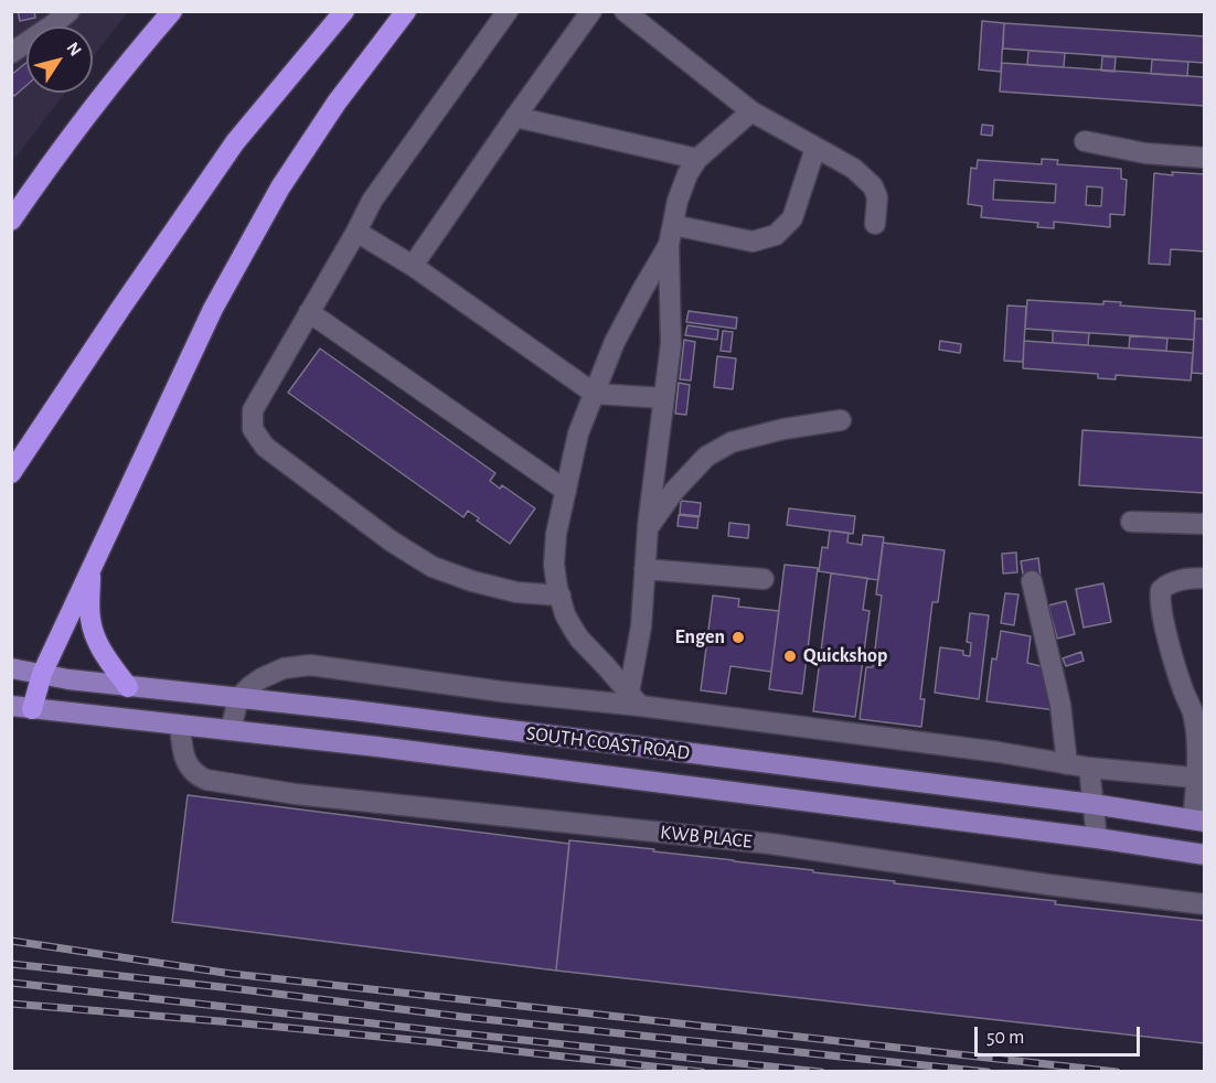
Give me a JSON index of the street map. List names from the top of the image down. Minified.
{"streets":{"main road":["SOUTH COAST ROAD"],"street":["KWB PLACE"]},"crossings":[["SOUTH COAST ROAD","KWB PLACE"]],"places":["Engen","Quickshop"],"scale_bar":"50 m","north":"top right"}
